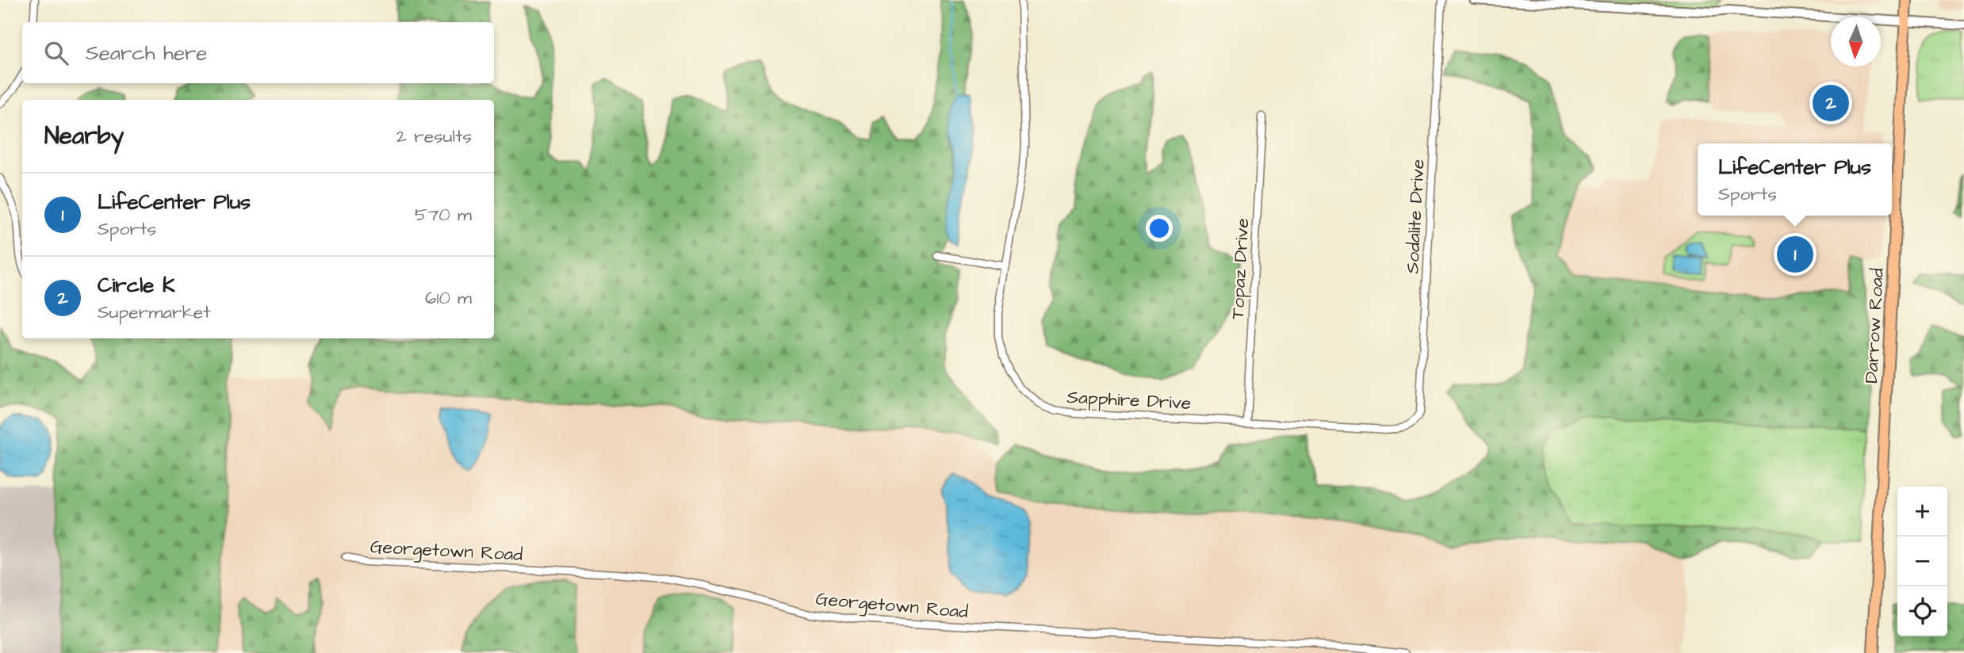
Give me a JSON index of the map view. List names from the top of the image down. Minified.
{"streets":{"main road":["Darrow Road"],"street":["Sodalite Drive","Topaz Drive","Sapphire Drive","Georgetown Road"]},"crossings":[["Sodalite Drive","Sapphire Drive"],["Topaz Drive","Sapphire Drive"]],"north":"bottom","page":{"search":"Search here","pins":["2","1"],"heading":["Nearby","2 results"],"popup":["LifeCenter Plus","Sports"],"list":[{"mark":"1","name":"LifeCenter Plus","note":"Sports","value":"570 m"},{"mark":"2","name":"Circle K","note":"Supermarket","value":"610 m"}],"map_buttons":["+","−"]}}
